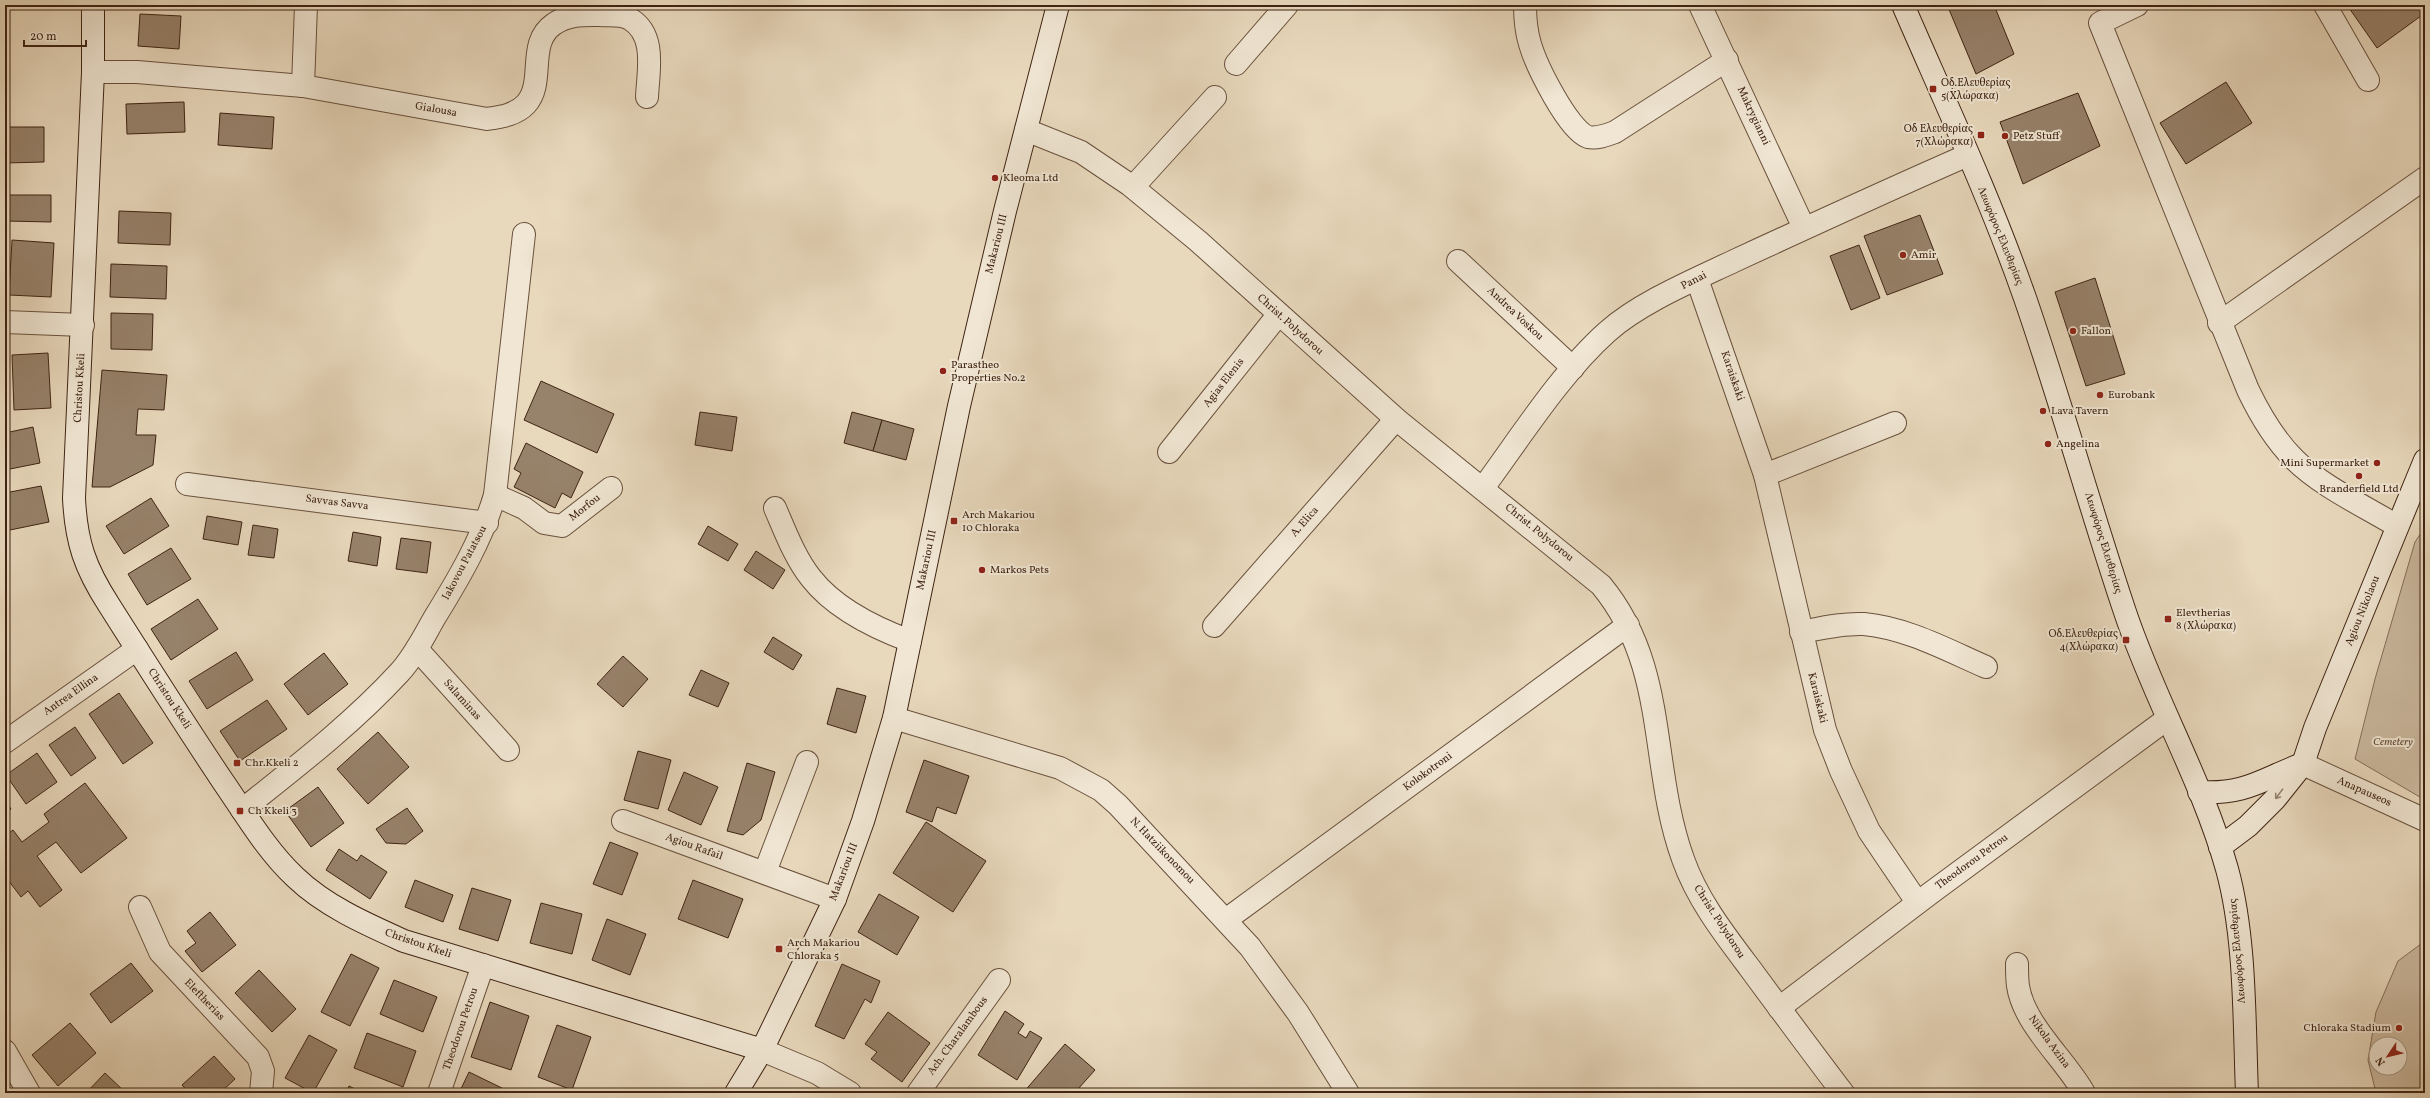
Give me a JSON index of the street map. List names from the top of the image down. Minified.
{"streets":{"street":["Gialousa","Makrygianni","Λεωφόρος Ελευθερίας","Makariou III","Panai","Andrea Voskou","Christ. Polydorou","Karaiskaki","Agias Elenis","Christou Kkeli","Savvas Savva","Morfou","A. Elica","Iakovou Patatsou","Agiou Nikolaou","Antrea Ellina","Salaminas","Kolokotroni","Anapauseos","Agiou Rafail","N. Hatziikonomou","Theodorou Petrou","Eleftherias","Ach. Charalambous","Nikola Azina"]},"crossings":[["Gialousa","Christou Kkeli"],["Makrygianni","Panai"],["Λεωφόρος Ελευθερίας","Panai"],["Λεωφόρος Ελευθερίας","Agiou Nikolaou"],["Λεωφόρος Ελευθερίας","Theodorou Petrou"],["Makariou III","Christ. Polydorou"],["Makariou III","Christou Kkeli"],["Makariou III","Agiou Rafail"],["Makariou III","N. Hatziikonomou"],["Panai","Andrea Voskou"],["Panai","Christ. Polydorou"],["Panai","Karaiskaki"],["Christ. Polydorou","Agias Elenis"],["Christ. Polydorou","A. Elica"],["Christ. Polydorou","Kolokotroni"],["Christ. Polydorou","Theodorou Petrou"],["Karaiskaki","Theodorou Petrou"],["Christou Kkeli","Iakovou Patatsou"],["Christou Kkeli","Antrea Ellina"],["Christou Kkeli","Theodorou Petrou"],["Savvas Savva","Iakovou Patatsou"],["Morfou","Iakovou Patatsou"],["Iakovou Patatsou","Salaminas"],["Agiou Nikolaou","Anapauseos"],["Kolokotroni","N. Hatziikonomou"]],"parks":["Cemetery"],"places":{"transit":["Οδ.Ελευθερίας 5(Χλώρακα)","Οδ Ελευθερίας 7(Χλώρακα)","Arch Makariou 10 Chloraka","Elevtherias 8 (Χλώρακα)","Οδ.Ελευθερίας 4(Χλώρακα)","Chr.Kkeli 2","Ch Kkeli 3","Arch Makariou Chloraka 5"],"other":["Petz Stuff","Kleoma Ltd","Amir","Fallon","Parastheo Properties No.2","Eurobank","Lava Tavern","Angelina","Mini Supermarket","Branderfield Ltd","Markos Pets","Chloraka Stadium"]},"scale_bar":"20 m","north":"bottom left"}
